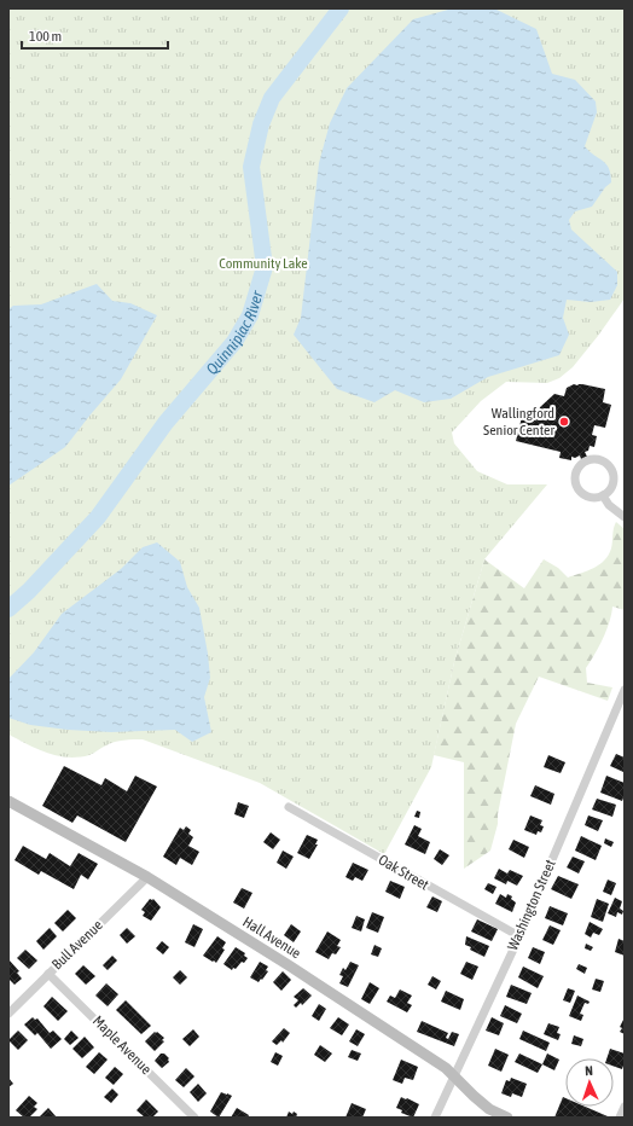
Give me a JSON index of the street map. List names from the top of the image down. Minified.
{"streets":{"main road":["Hall Avenue"],"street":["Oak Street","Washington Street","Bull Avenue","Maple Avenue"]},"crossings":[["Oak Street","Washington Street"],["Washington Street","Hall Avenue"],["Hall Avenue","Bull Avenue"],["Bull Avenue","Maple Avenue"]],"water":["Quinnipiac River"],"parks":["Community Lake"],"places":["Wallingford Senior Center"],"scale_bar":"100 m","north":"top"}
